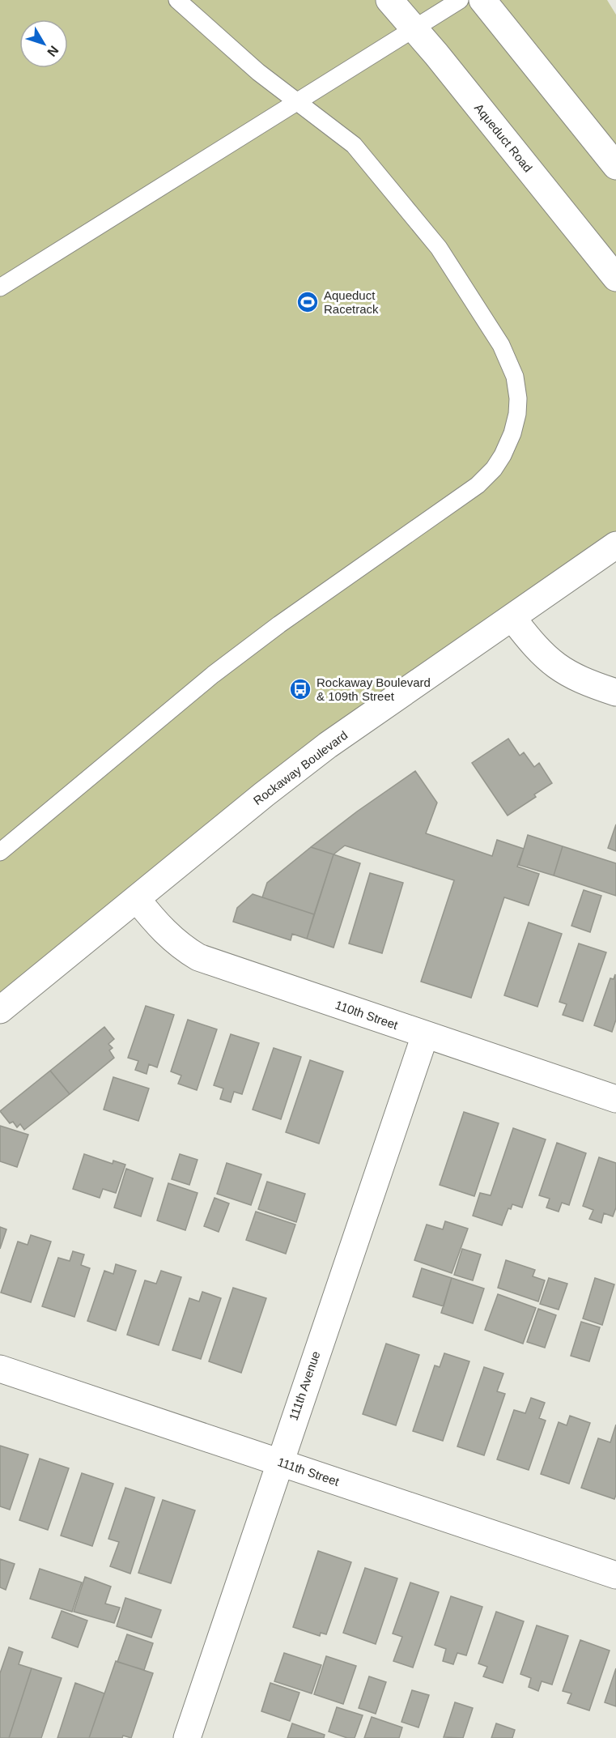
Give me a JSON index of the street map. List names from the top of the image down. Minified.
{"streets":{"street":["Aqueduct Road","Rockaway Boulevard","110th Street","111th Avenue","111th Street"]},"crossings":[["Rockaway Boulevard","110th Street"],["110th Street","111th Avenue"],["111th Avenue","111th Street"]],"places":{"sports":["Aqueduct Racetrack"],"bus stop":["Rockaway Boulevard & 109th Street"]},"north":"bottom right"}
